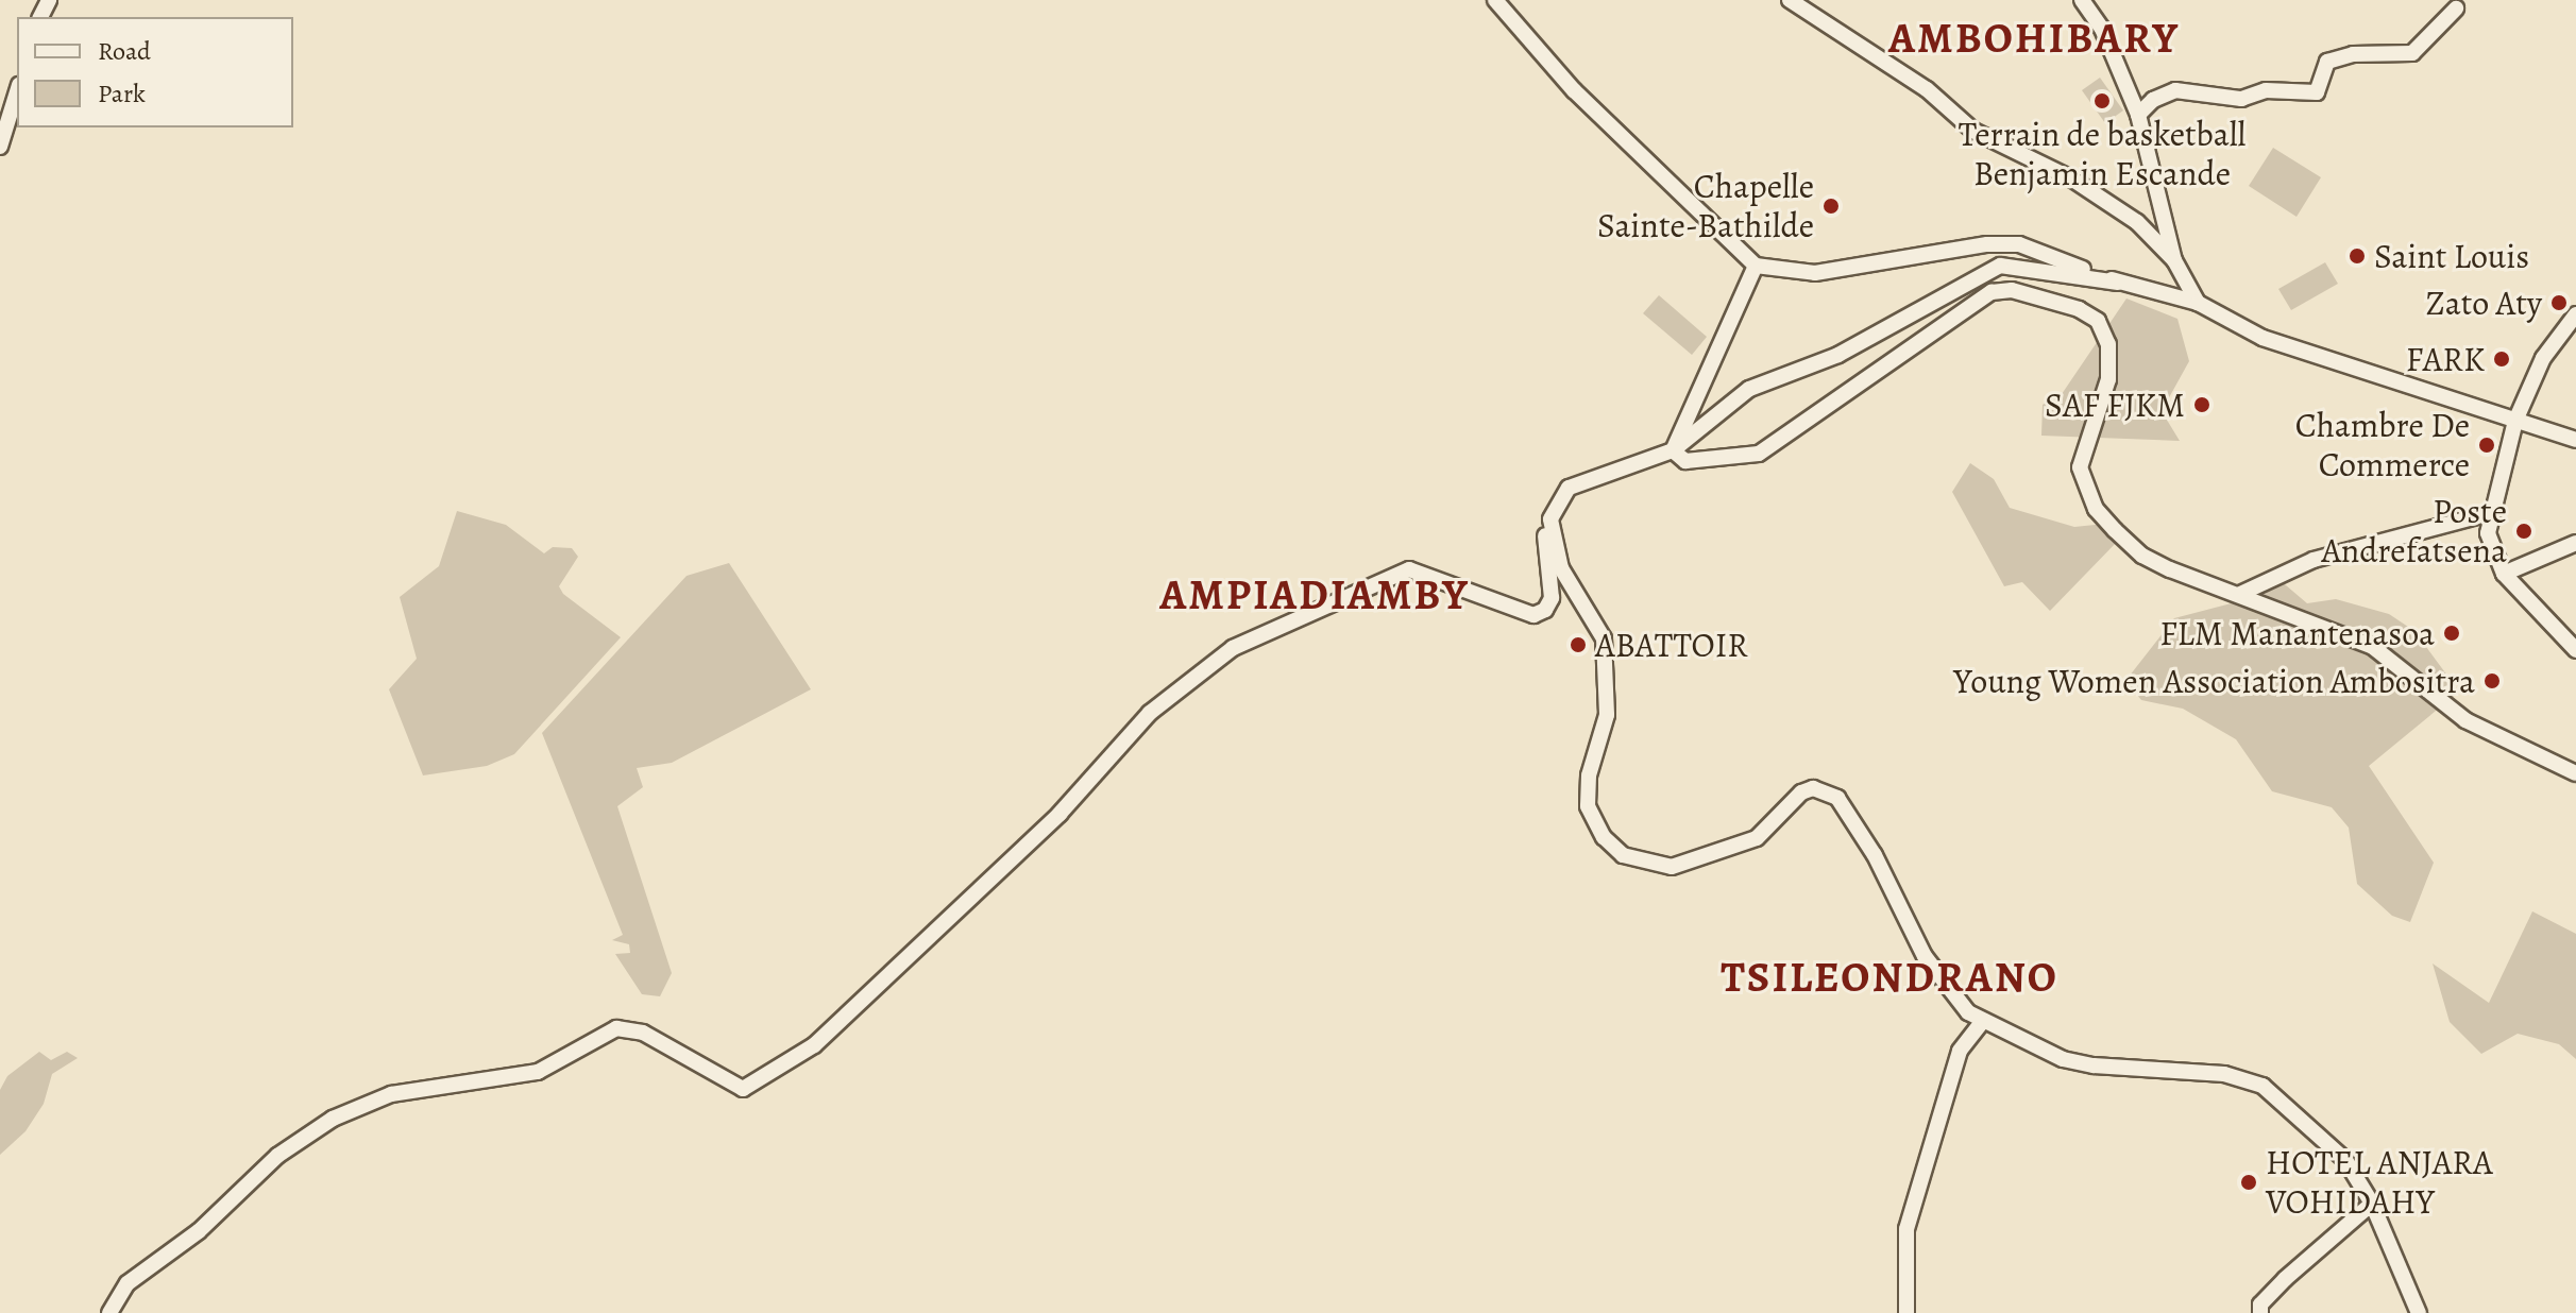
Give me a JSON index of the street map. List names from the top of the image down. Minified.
{"districts":["AMBOHIBARY","AMPIADIAMBY","TSILEONDRANO"],"places":["Terrain de basketball Benjamin Escande","Chapelle Sainte-Bathilde","Saint Louis","Zato Aty","FARK","SAF FJKM","Chambre De Commerce","Poste Andrefatsena","FLM Manantenasoa","ABATTOIR","Young Women Association Ambositra","HOTEL ANJARA VOHIDAHY"],"legend":["Road","Park"]}
